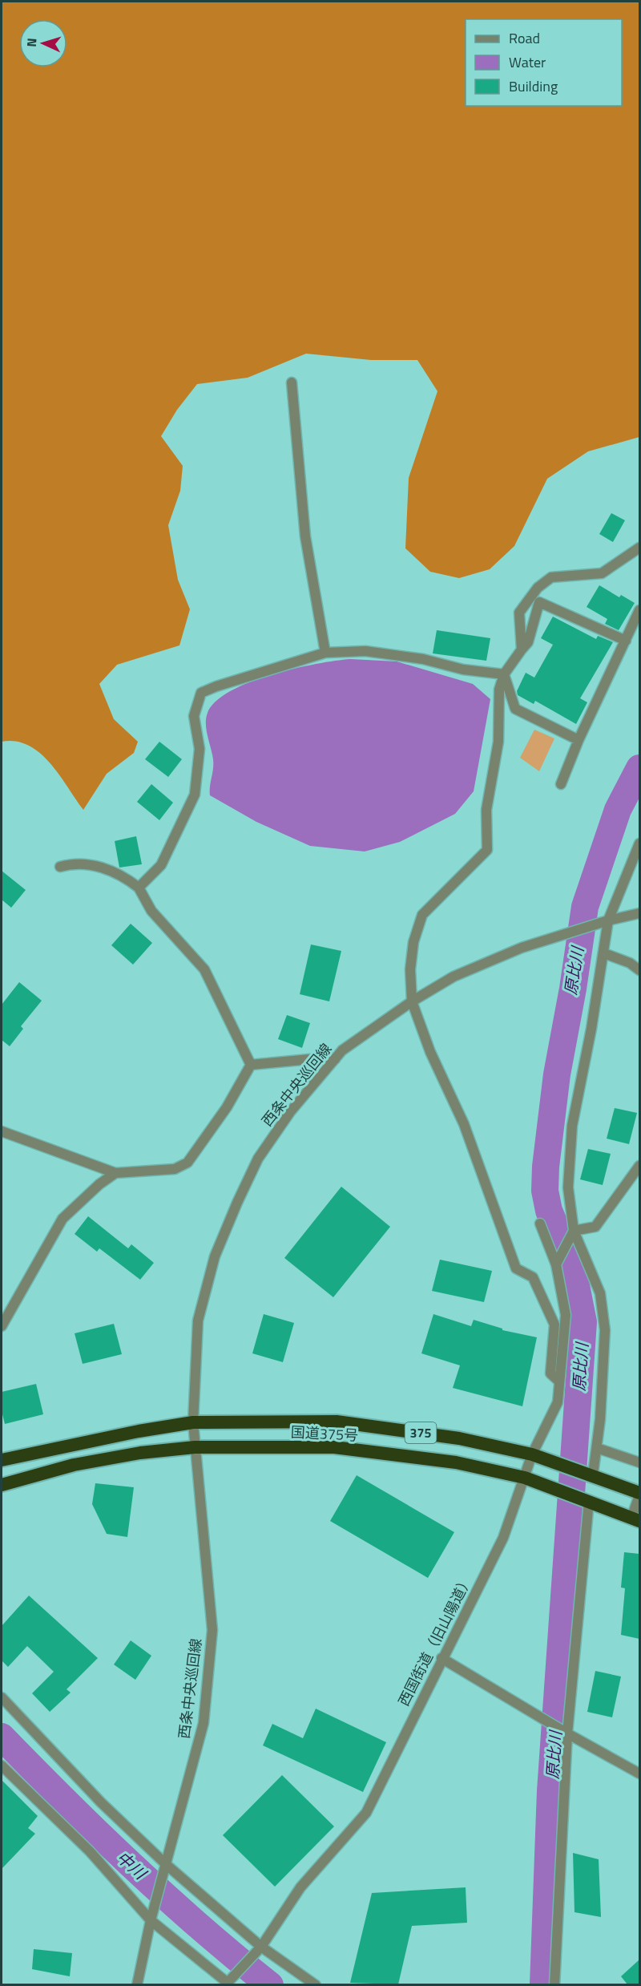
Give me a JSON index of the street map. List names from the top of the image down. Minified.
{"streets":{"highway":["375","国道375号"],"street":["西条中央巡回線","西国街道（旧山陽道）"]},"crossings":[["西条中央巡回線","国道375号"],["国道375号","西国街道（旧山陽道）"]],"water":["原比川","中川"],"legend":["Road","Water","Building"],"north":"left"}
